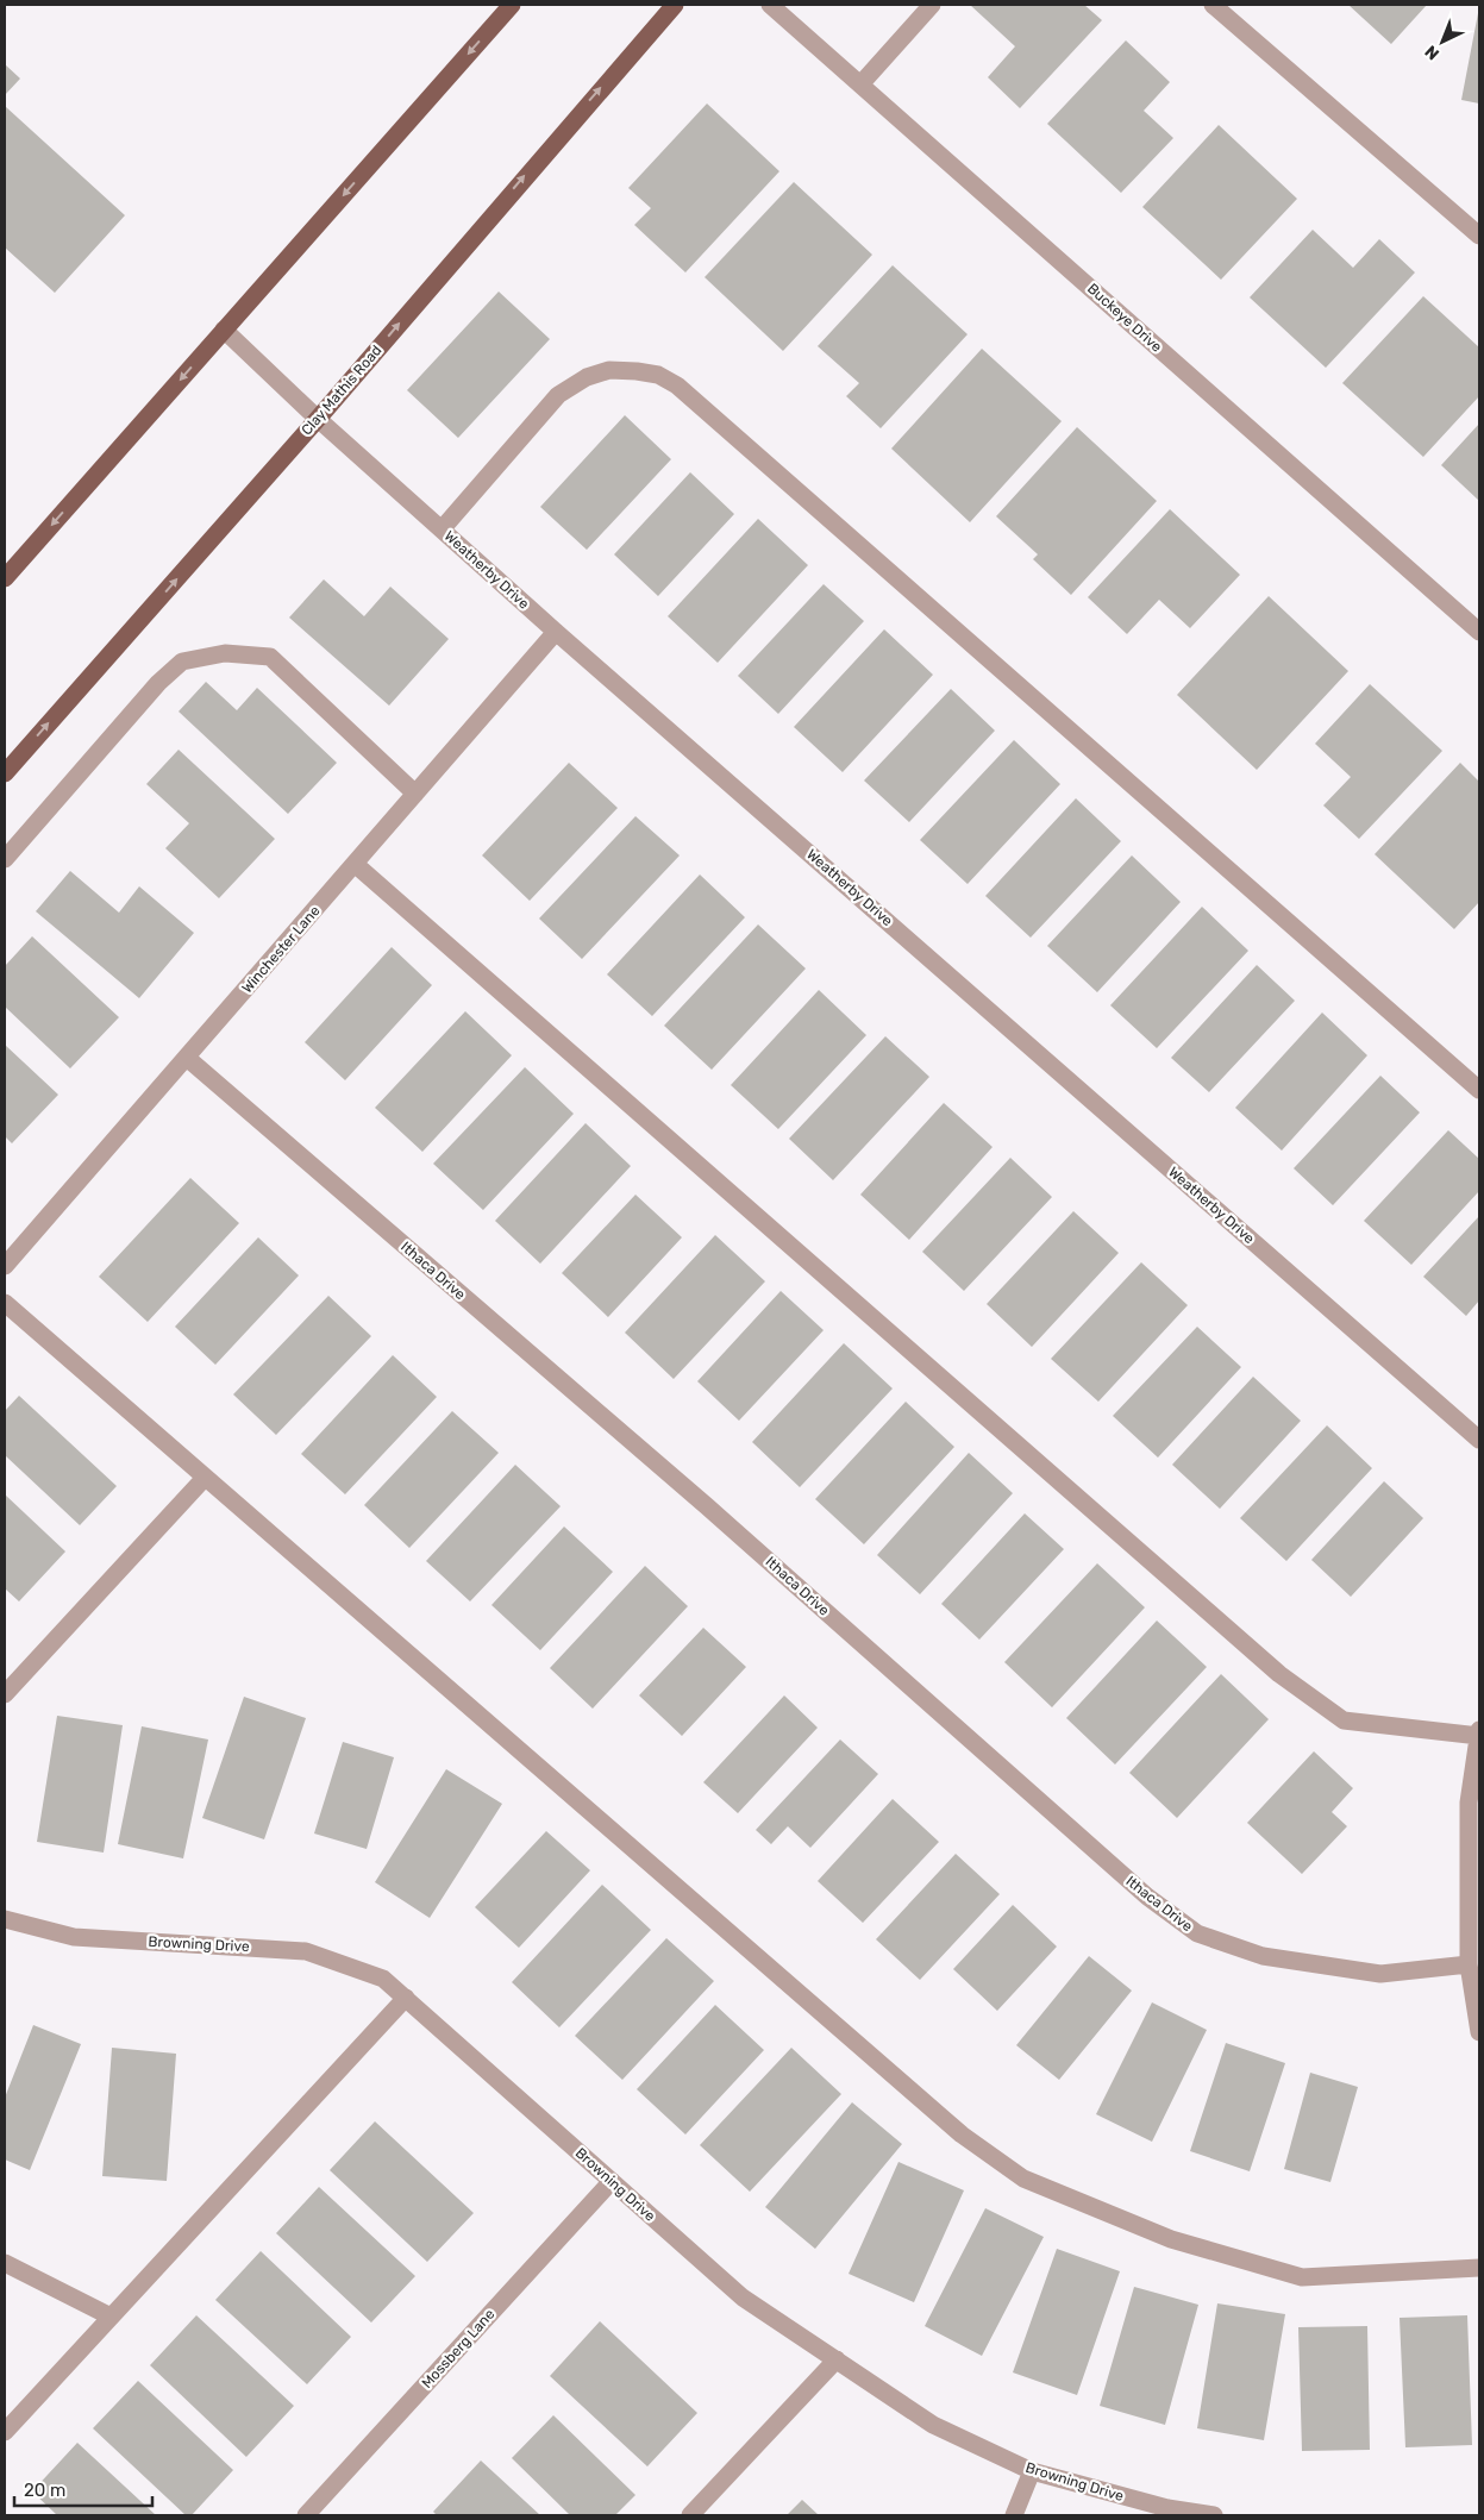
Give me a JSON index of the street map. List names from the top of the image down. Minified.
{"streets":{"main road":["Clay Mathis Road"],"street":["Buckeye Drive","Weatherby Drive","Winchester Lane","Ithaca Drive","Browning Drive","Mossberg Lane"]},"crossings":[["Clay Mathis Road","Weatherby Drive"],["Weatherby Drive","Winchester Lane"],["Winchester Lane","Ithaca Drive"],["Browning Drive","Mossberg Lane"]],"scale_bar":"20 m","north":"bottom left"}
